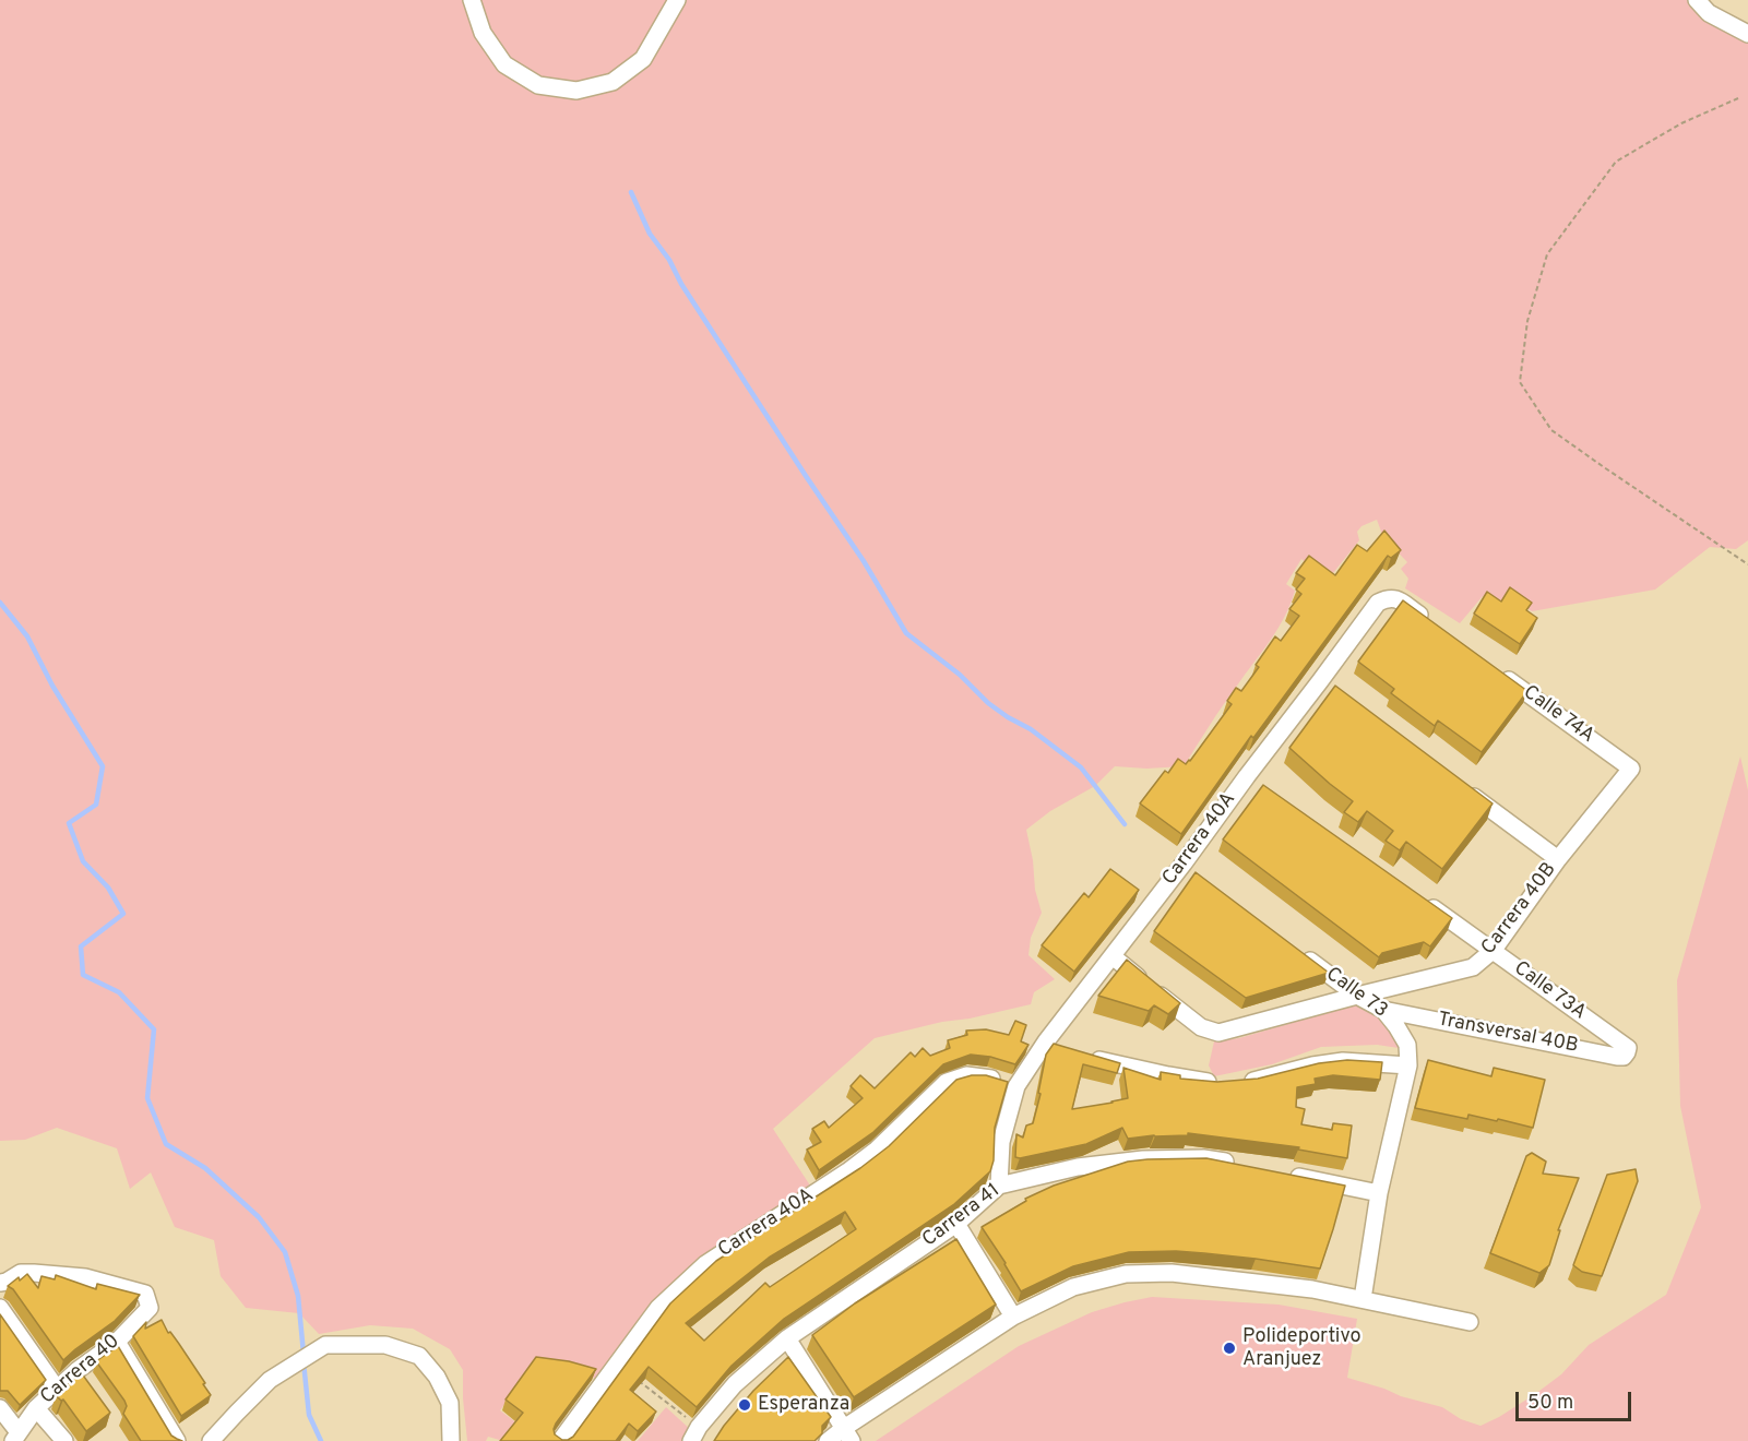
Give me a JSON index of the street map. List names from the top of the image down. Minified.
{"streets":{"street":["Calle 74A","Carrera 40A","Carrera 40B","Calle 73A","Calle 73","Transversal 40B","Carrera 41","Carrera 40"]},"crossings":[["Calle 74A","Carrera 40B"],["Carrera 40A","Carrera 40B"],["Carrera 40A","Carrera 41"],["Carrera 40B","Calle 73A"],["Carrera 40B","Calle 73"],["Calle 73A","Transversal 40B"],["Calle 73","Transversal 40B"]],"places":["Polideportivo Aranjuez","Esperanza"],"scale_bar":"50 m"}
